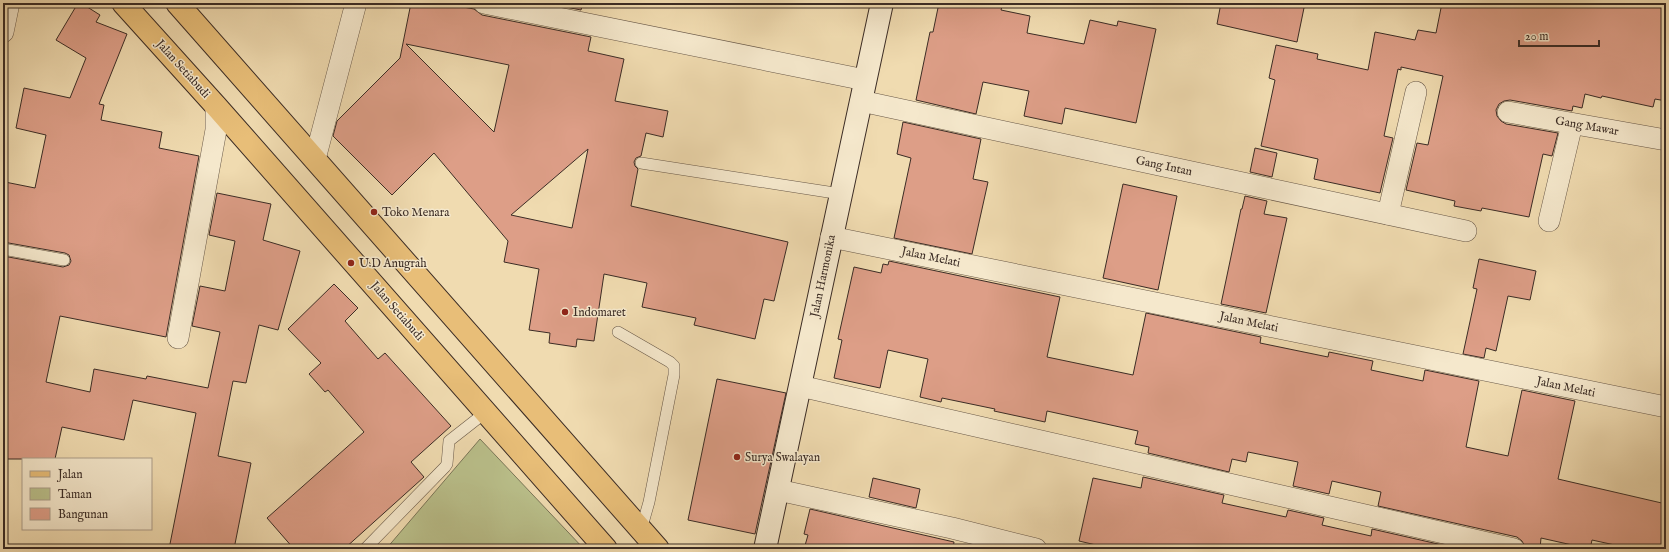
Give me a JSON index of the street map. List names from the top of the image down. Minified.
{"streets":{"main road":["Jalan Setiabudi"],"street":["Gang Mawar","Gang Intan","Jalan Melati","Jalan Harmonika"]},"crossings":[["Gang Intan","Jalan Harmonika"],["Jalan Melati","Jalan Harmonika"]],"places":["Toko Menara","U.D Anugrah","Indomaret","Surya Swalayan"],"legend":["Jalan","Taman","Bangunan"],"scale_bar":"20 m"}
